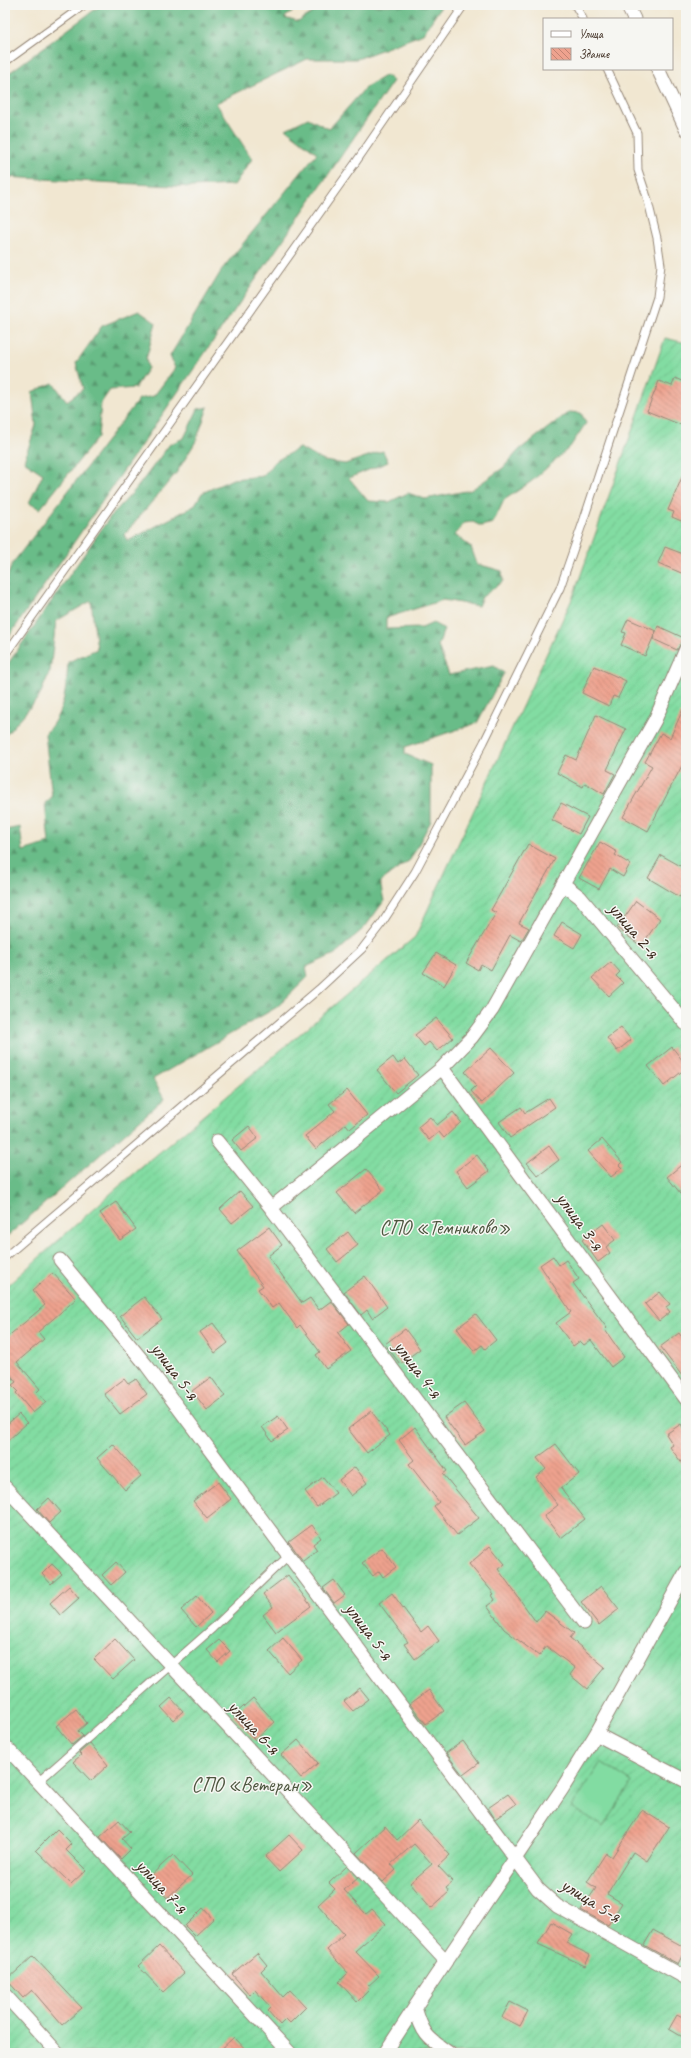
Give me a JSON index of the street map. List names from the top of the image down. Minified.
{"streets":{"street":["улица 2-я","улица 3-я","улица 4-я","улица 5-я","улица 6-я","улица 7-я"]},"parks":["СПО «Темниково»","СПО «Ветеран»"],"legend":["Улица","Здание"]}
